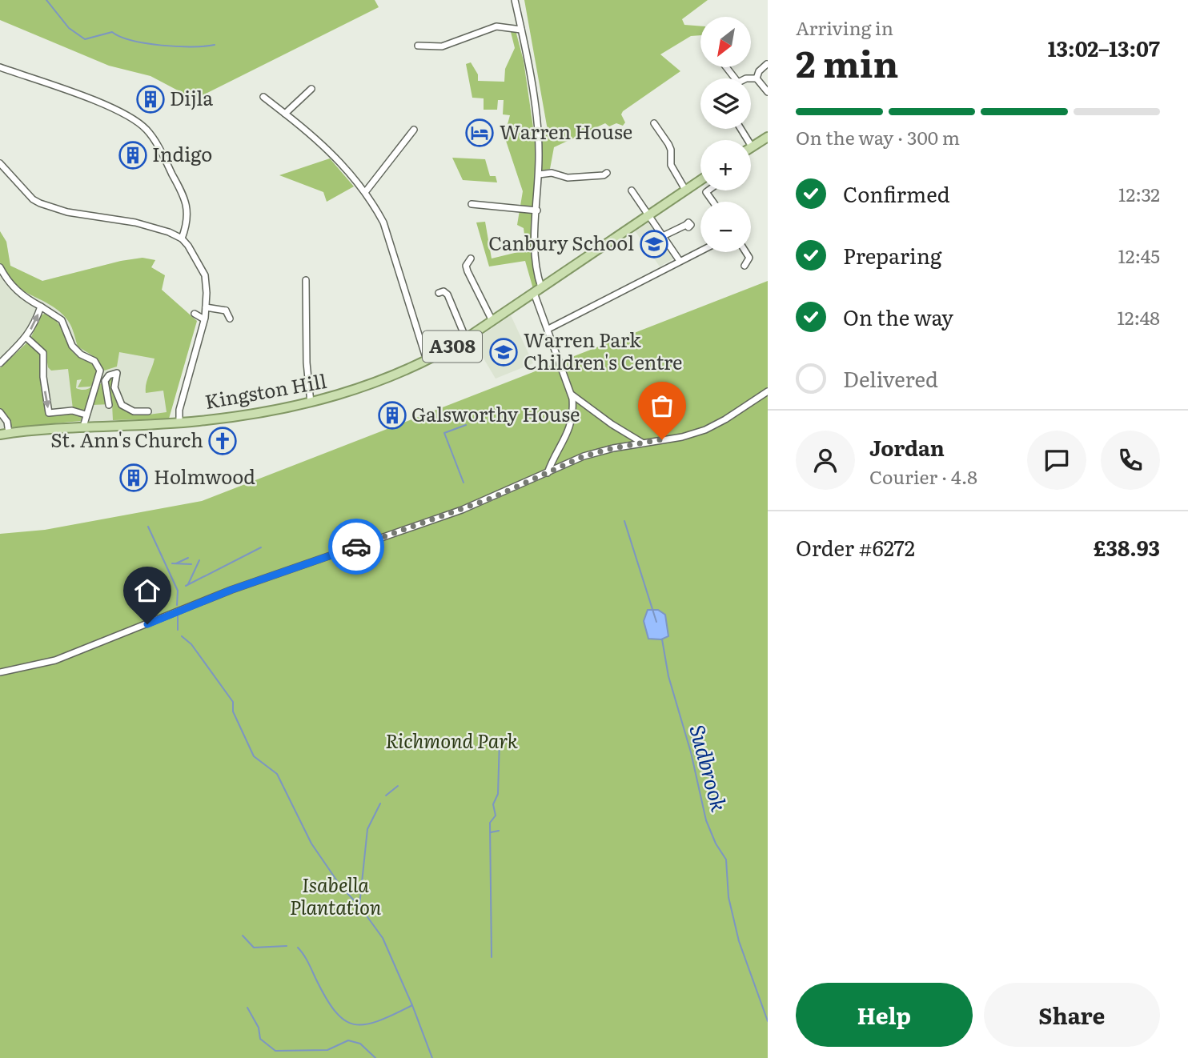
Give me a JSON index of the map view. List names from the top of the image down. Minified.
{"streets":{"main road":["A308","Kingston Hill"]},"water":["Sudbrook"],"parks":["Richmond Park","Isabella Plantation"],"places":{"building":["Dijla","Indigo","Galsworthy House","Holmwood"],"hotel":["Warren House"],"school or university":["Canbury School","Warren Park Children's Centre"],"church":["St. Ann's Church"]},"north":"bottom left","page":{"heading":["2 min","Arriving in","13:02–13:07"],"panel":["Jordan","Courier · 4.8","Order #6272","£38.93"],"map_buttons":["+","−"],"bar":"On the way · 300 m","list":[["Confirmed","12:32"],["Preparing","12:45"],["On the way","12:48"],"Delivered"],"buttons":["Help","Share"]}}
